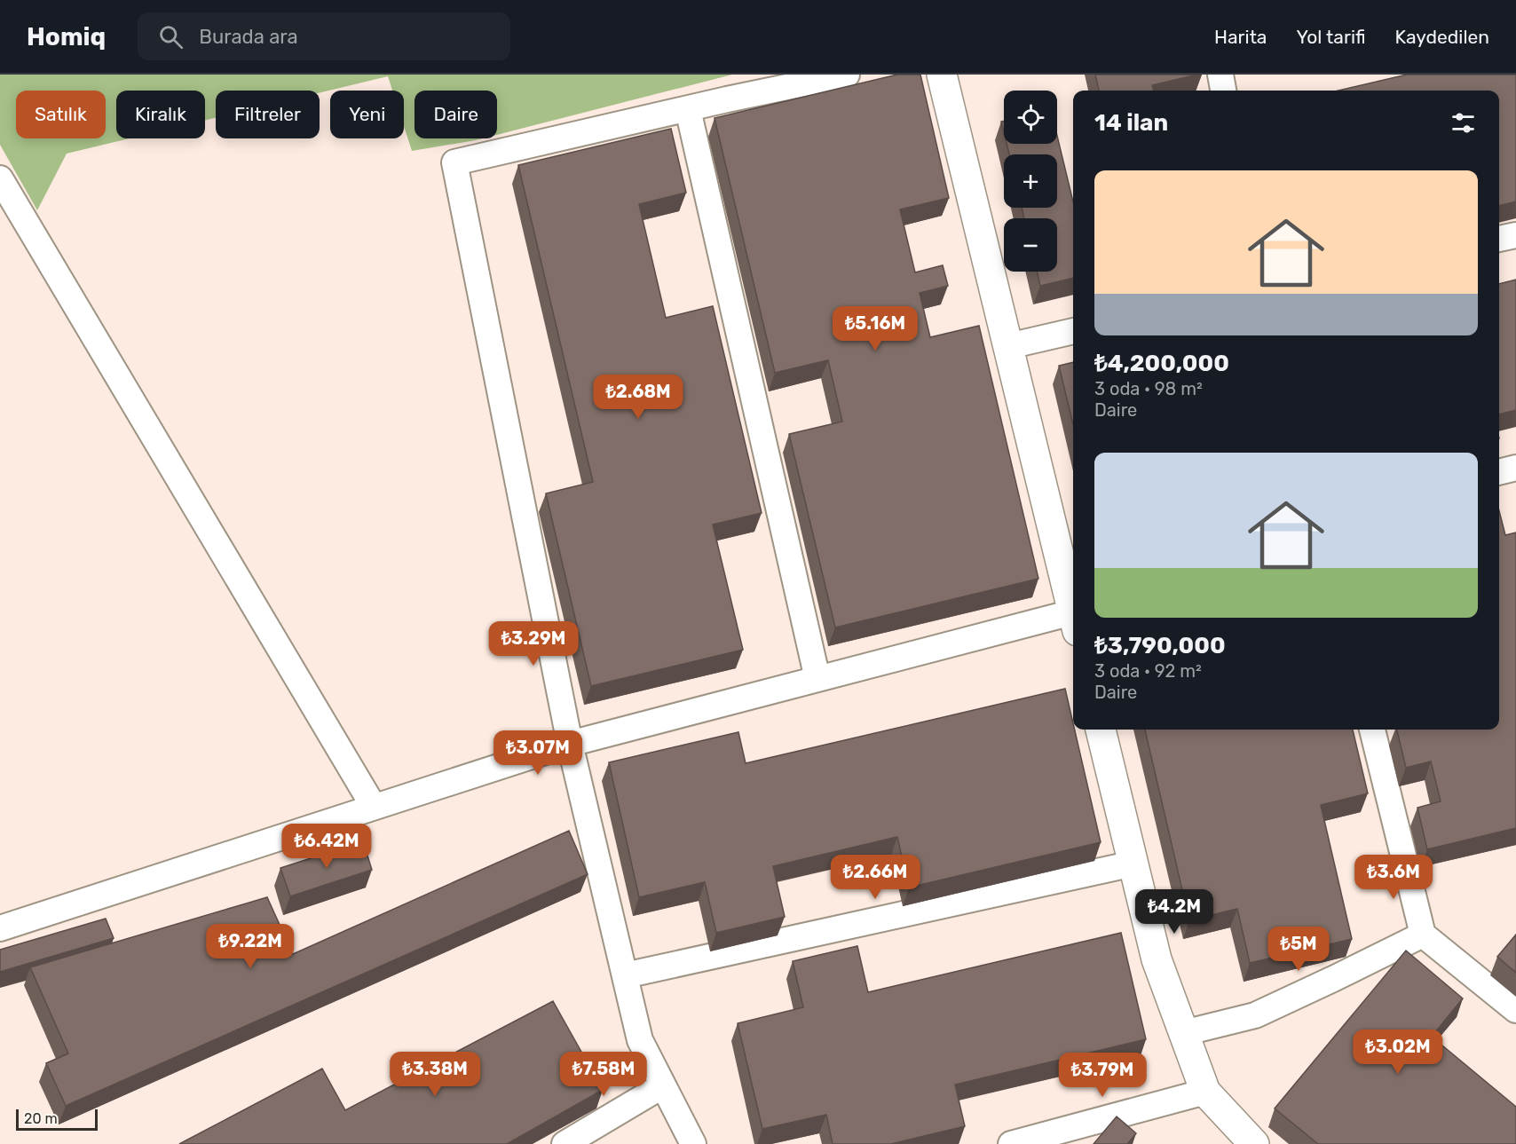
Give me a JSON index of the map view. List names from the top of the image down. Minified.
{"scale_bar":"20 m","page":{"header":"Homiq","search":"Burada ara","nav":["Harita","Yol tarifi","Kaydedilen"],"map_buttons":["+","−"],"chip":["Satılık","Kiralık","Filtreler","Yeni","Daire"],"heading":"14 ilan","list":[{"name":"₺4,200,000","note":"3 oda · 98 m² · Daire"},{"name":"₺3,790,000","note":"3 oda · 92 m² · Daire"}],"price":["₺5.16M","₺2.68M","₺3.29M","₺3.07M","₺6.42M","₺2.66M","₺3.6M","₺4.2M","₺9.22M","₺5M","₺3.02M","₺3.38M","₺7.58M","₺3.79M"],"scale":"20 m"}}
